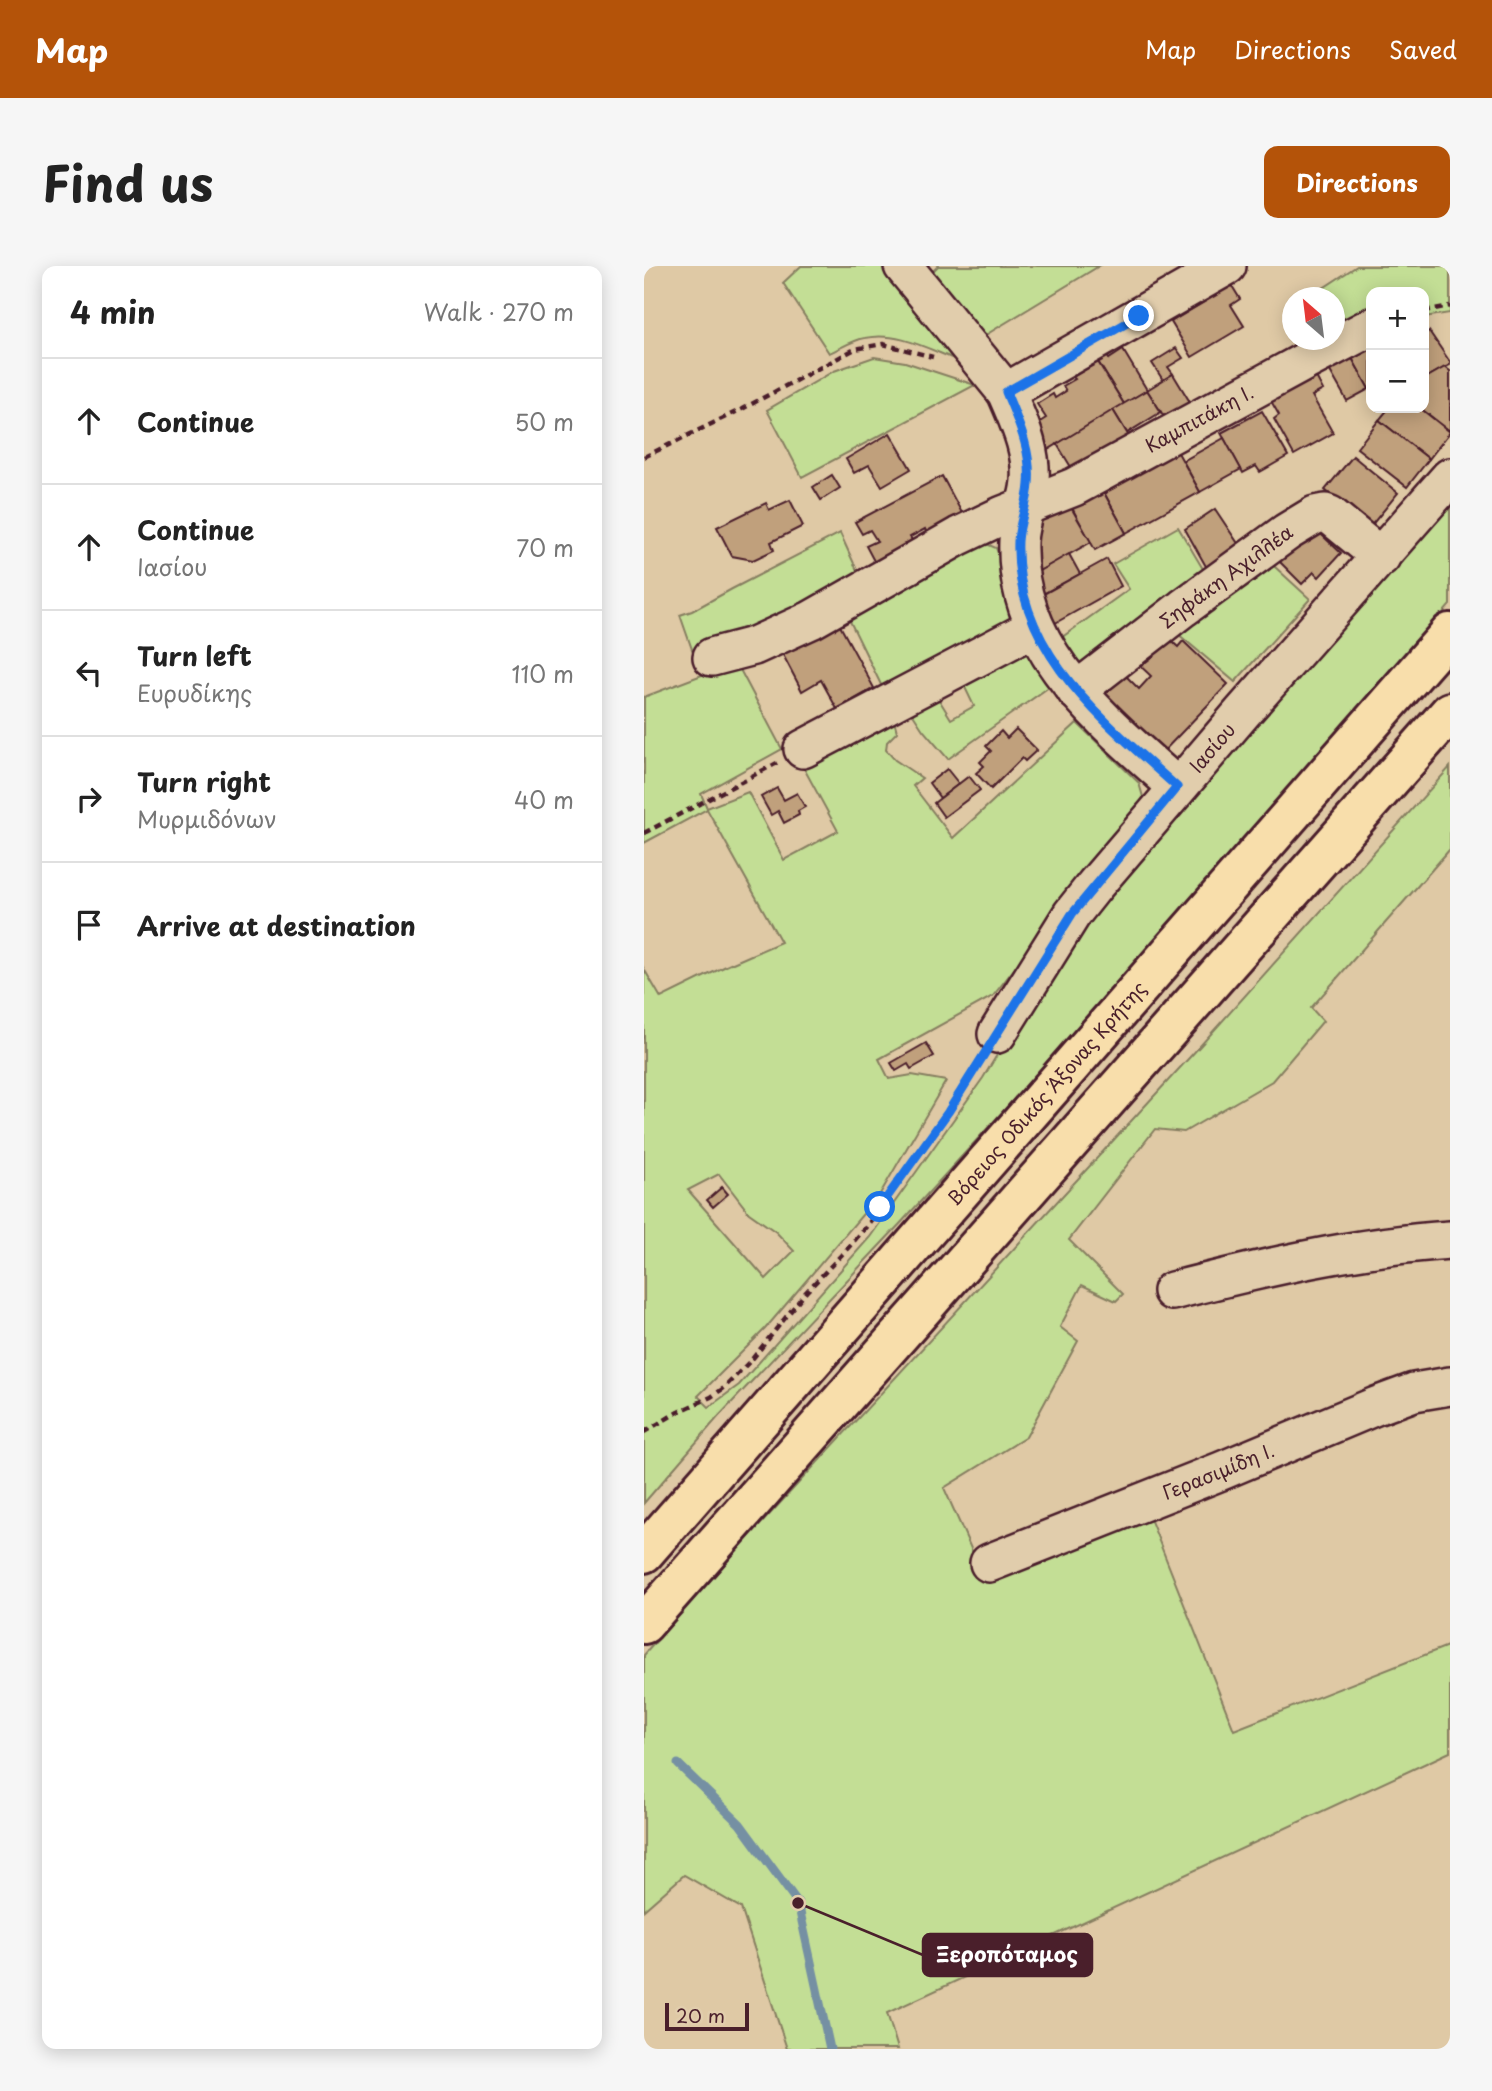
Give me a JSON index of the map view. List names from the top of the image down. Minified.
{"streets":{"highway":["Βόρειος Οδικός Άξονας Κρήτης"],"street":["Καμπιτάκη Ι.","Σηφάκη Αχιλλέα","Ιασίου","Γερασιμίδη Ι."]},"crossings":[["Σηφάκη Αχιλλέα","Ιασίου"]],"places":["Ξεροπόταμος"],"scale_bar":"20 m","north":"top left","page":{"header":"Map","nav":["Map","Directions","Saved"],"title":"Find us","buttons":"Directions","heading":["4 min","Walk · 270 m"],"map_buttons":["+","−"],"list":[["Continue","50 m"],["Continue","Ιασίου","70 m"],["Turn left","Ευρυδίκης","110 m"],["Turn right","Μυρμιδόνων","40 m"],"Arrive at destination"],"scale":"20 m"}}
